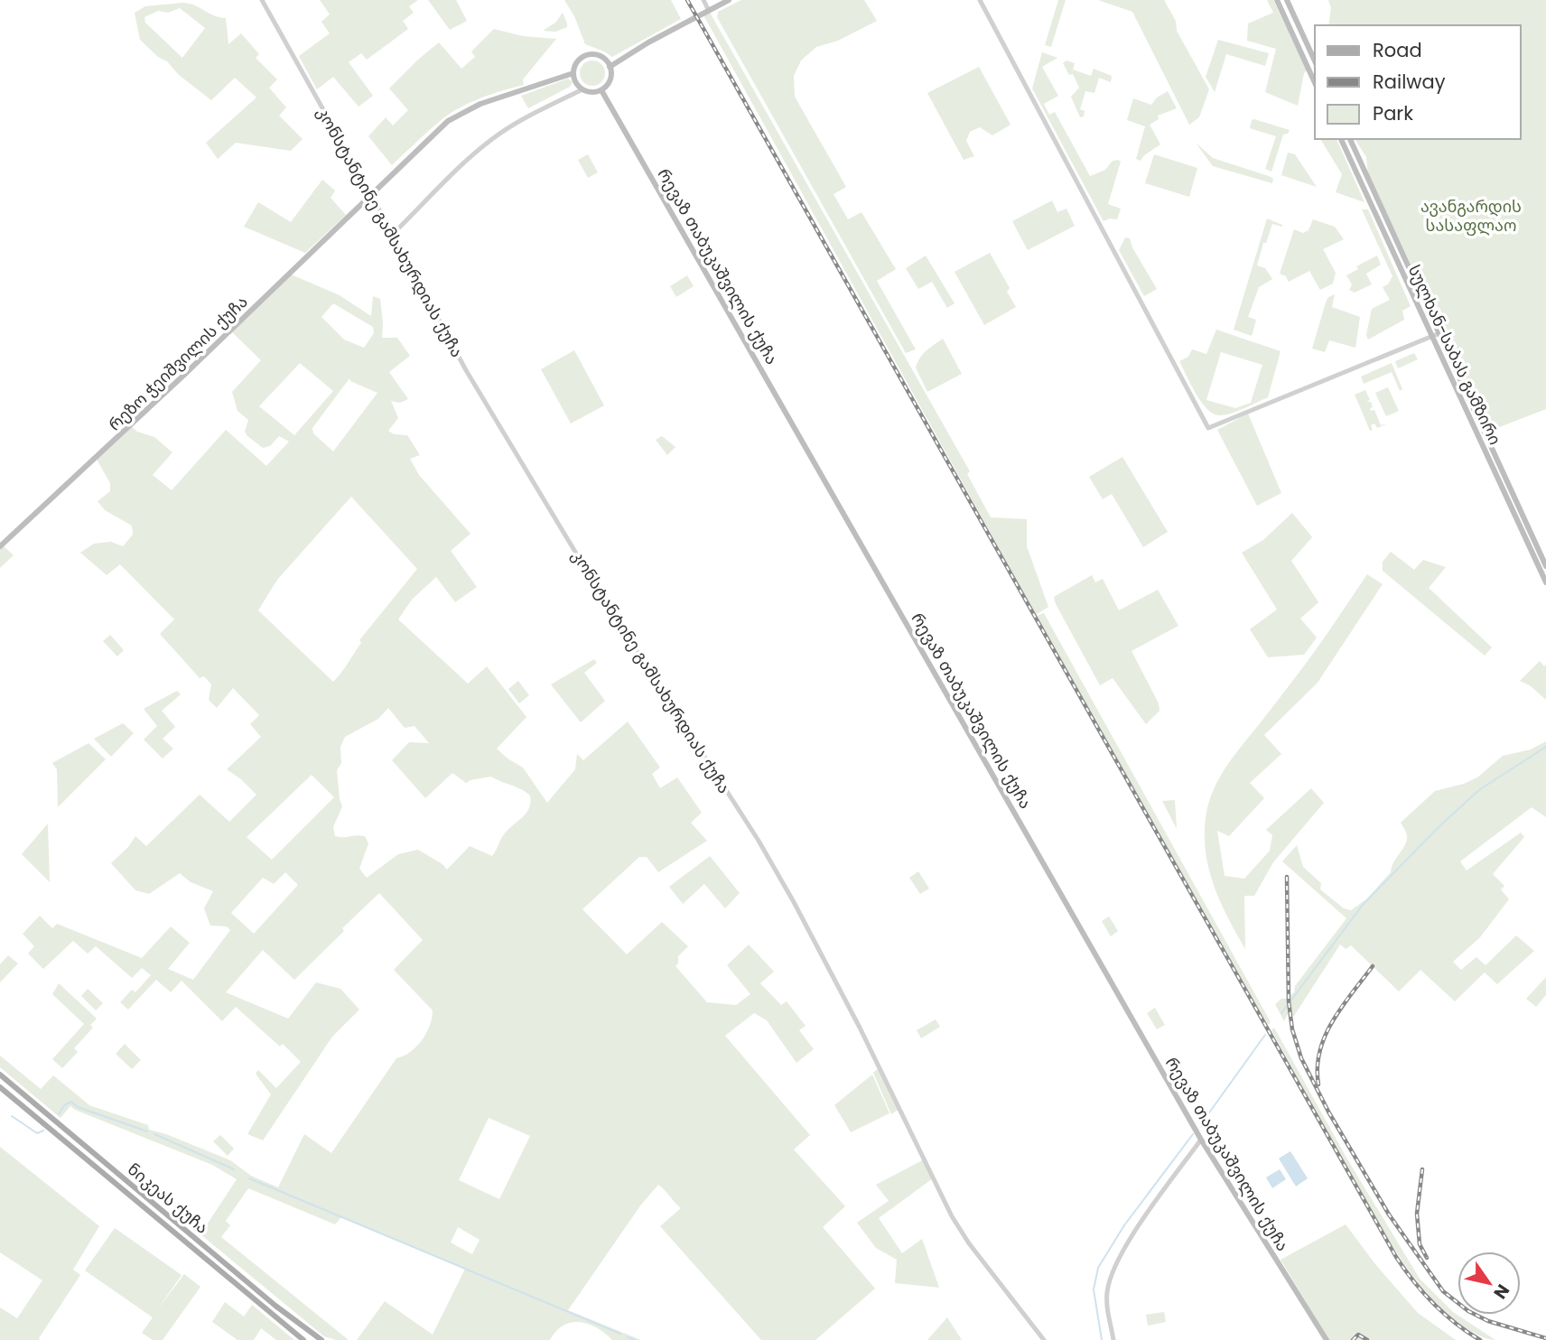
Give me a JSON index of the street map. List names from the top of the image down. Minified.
{"streets":{"main road":["რევაზ თაბუკაშვილის ქუჩა","სულხან-საბას გამზირი","რეზო ჭეიშვილის ქუჩა","ნიკეას ქუჩა"],"street":["კონსტანტინე გამსახურდიას ქუჩა"]},"crossings":[["კონსტანტინე გამსახურდიას ქუჩა","რეზო ჭეიშვილის ქუჩა"],["რევაზ თაბუკაშვილის ქუჩა","რეზო ჭეიშვილის ქუჩა"]],"parks":["ავანგარდის სასაფლაო"],"legend":["Road","Railway","Park"],"north":"bottom right"}
